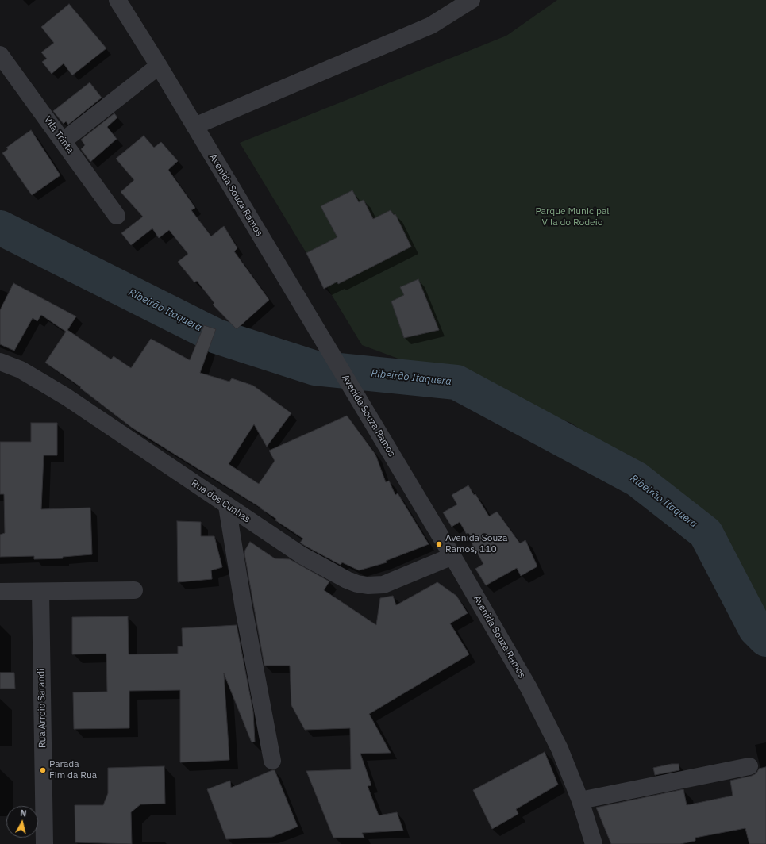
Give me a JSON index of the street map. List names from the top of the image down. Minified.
{"streets":{"street":["Vila Trinta","Avenida Souza Ramos","Rua dos Cunhas","Rua Arroio Sarandi"]},"crossings":[["Avenida Souza Ramos","Rua dos Cunhas"]],"water":["Ribeirão Itaquera"],"parks":["Parque Municipal Vila do Rodeio"],"places":["Avenida Souza Ramos, 110","Parada Fim da Rua"],"north":"top"}
